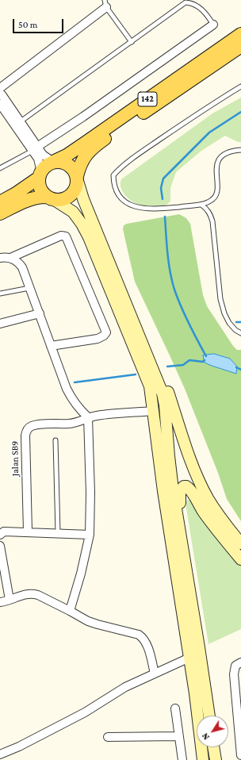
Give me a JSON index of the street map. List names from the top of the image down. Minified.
{"streets":{"main road":["142"],"street":["Jalan SB9"]},"scale_bar":"50 m","north":"bottom left"}
